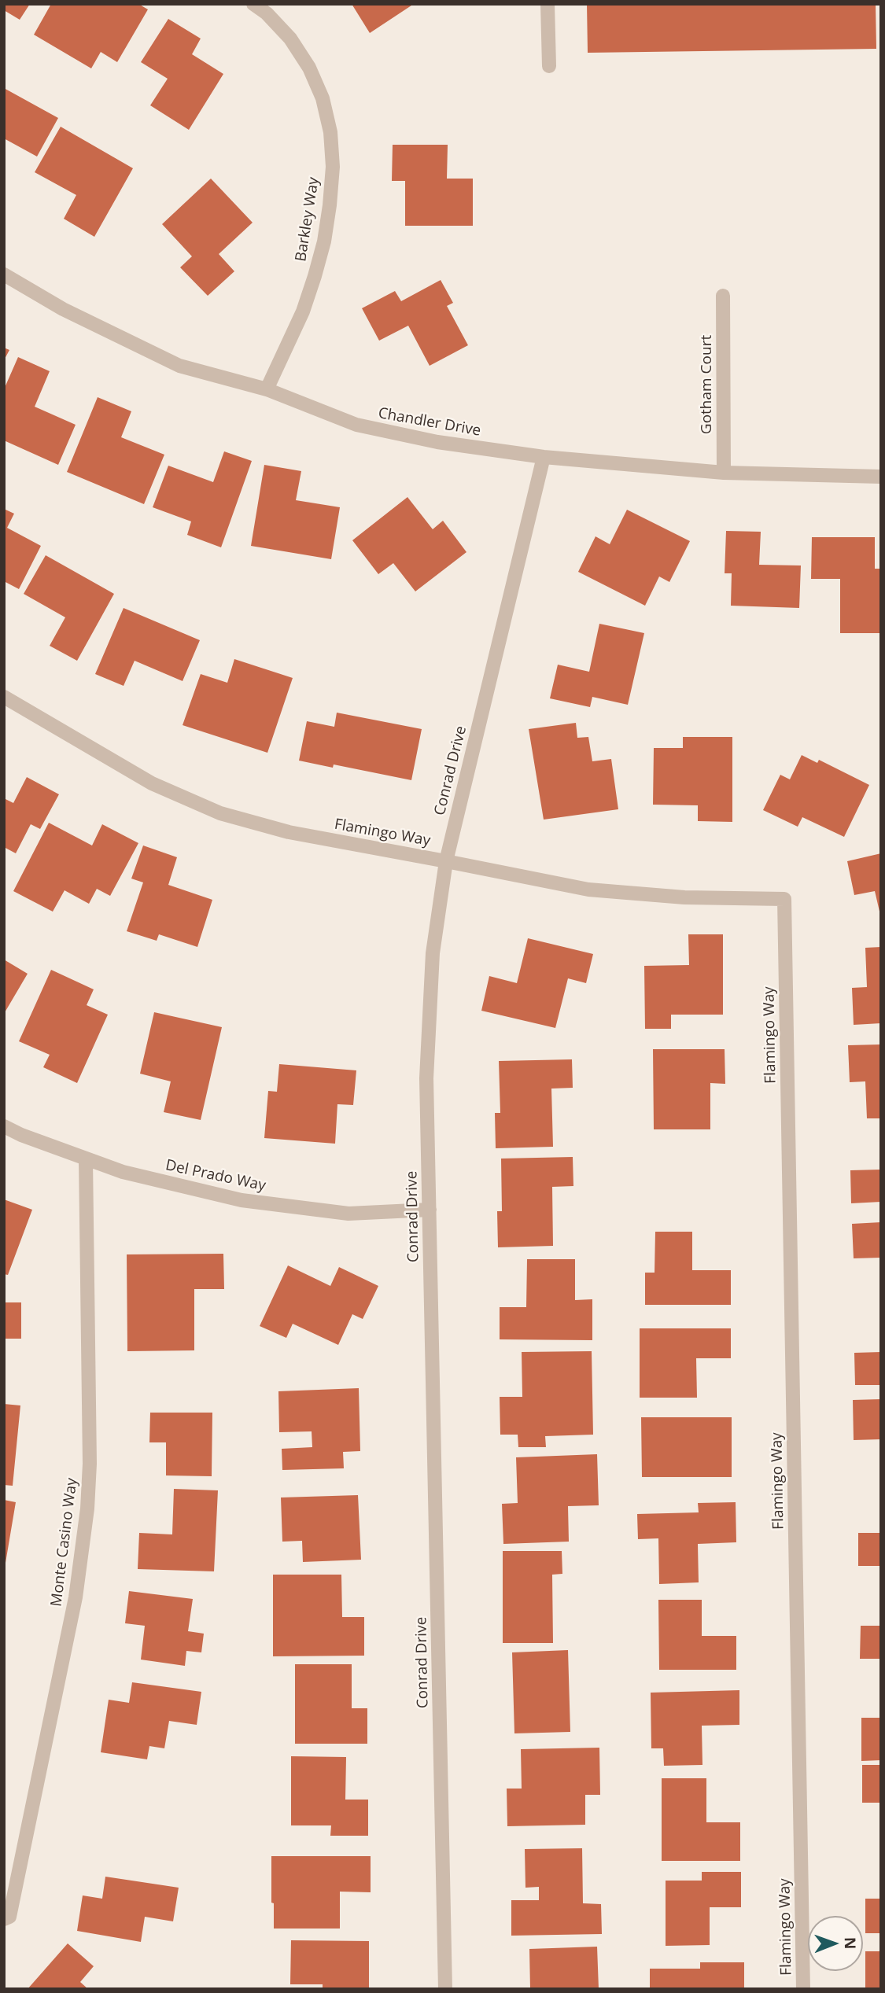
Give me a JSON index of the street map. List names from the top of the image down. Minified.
{"streets":{"street":["Barkley Way","Gotham Court","Chandler Drive","Conrad Drive","Flamingo Way","Del Prado Way","Monte Casino Way"]},"crossings":[["Barkley Way","Chandler Drive"],["Gotham Court","Chandler Drive"],["Chandler Drive","Conrad Drive"],["Conrad Drive","Flamingo Way"],["Conrad Drive","Del Prado Way"],["Del Prado Way","Monte Casino Way"]],"north":"right"}
